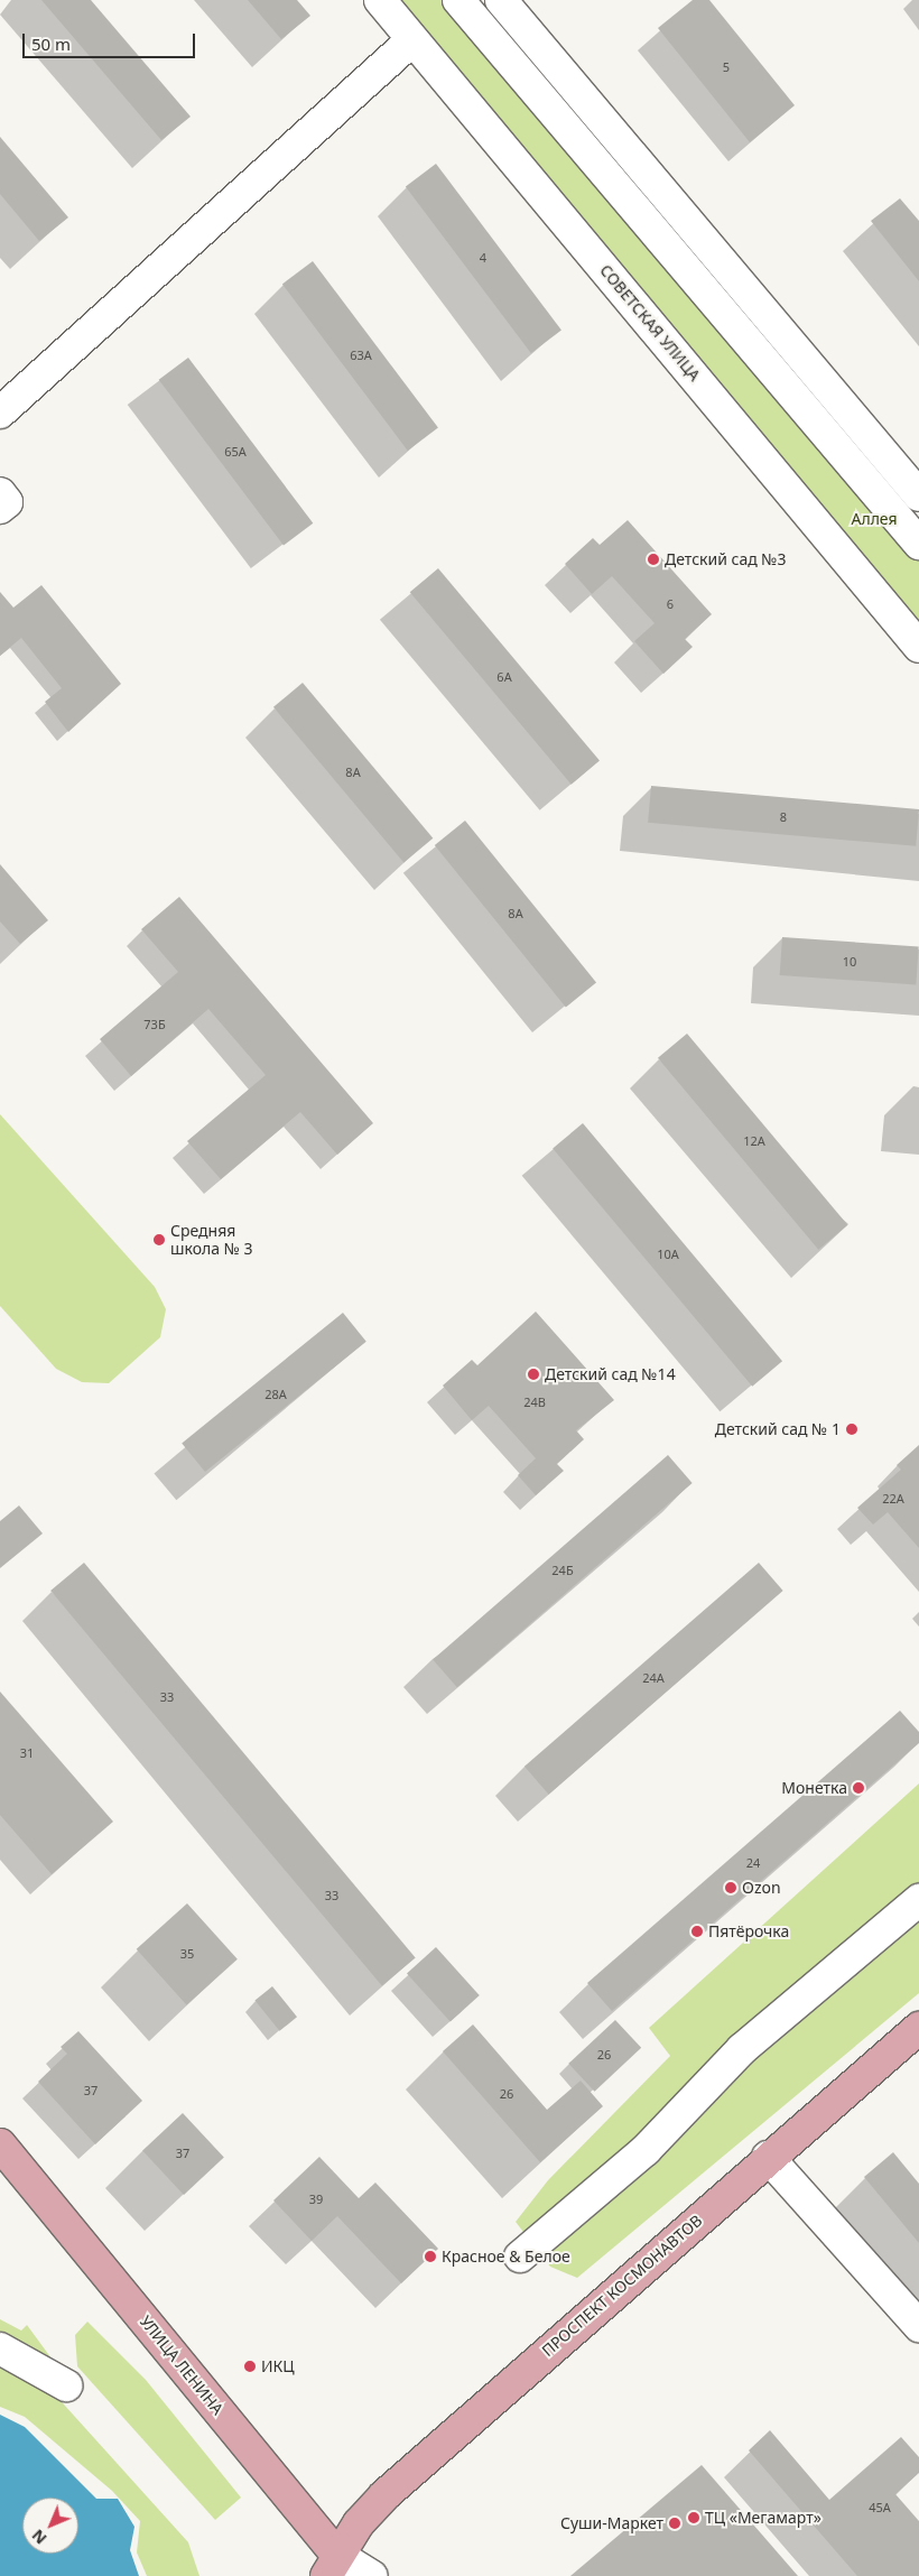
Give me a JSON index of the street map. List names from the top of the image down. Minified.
{"streets":{"main road":["ПРОСПЕКТ КОСМОНАВТОВ","УЛИЦА ЛЕНИНА"],"street":["СОВЕТСКАЯ УЛИЦА"]},"crossings":[["ПРОСПЕКТ КОСМОНАВТОВ","УЛИЦА ЛЕНИНА"]],"parks":["Аллея"],"places":["Детский сад №3","Средняя школа № 3","Детский сад №14","Детский сад № 1","Монетка","Ozon","Пятёрочка","Красное & Белое","ИКЦ","ТЦ «Мегамарт»","Суши-Маркет"],"house_numbers":["5","4","63А","65А","6","6А","8А","8","8А","10","73Б","12А","10А","28А","24В","22А","24Б","24А","33","31","24","33","35","26","37","26","37","39","45А"],"scale_bar":"50 m","north":"bottom left"}
